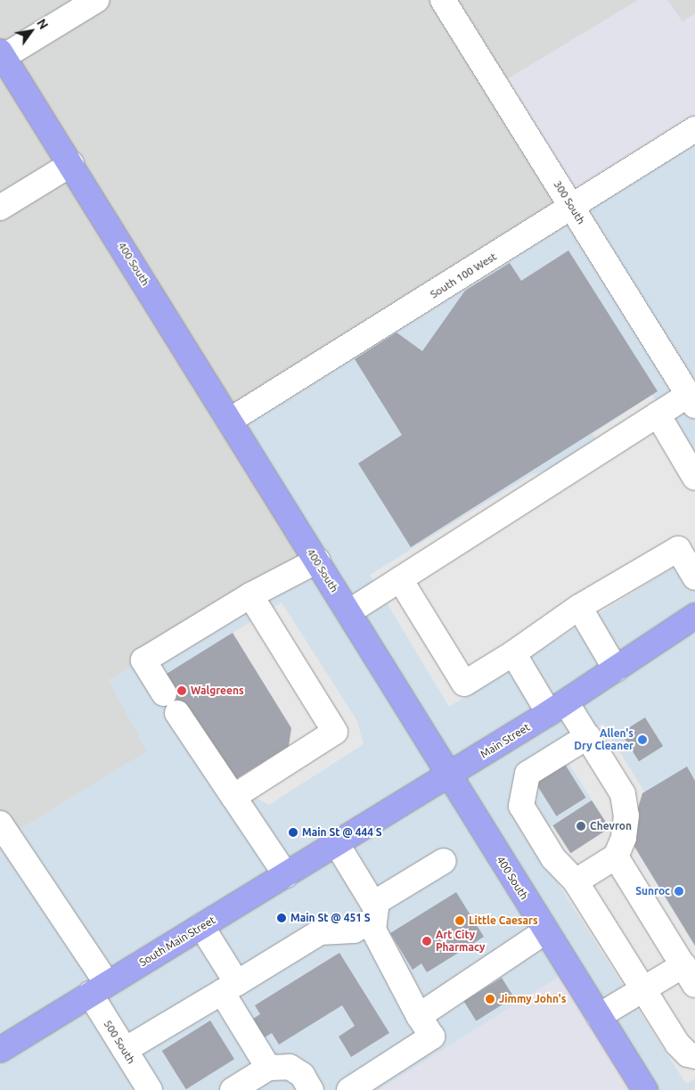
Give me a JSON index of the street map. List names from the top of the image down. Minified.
{"streets":{"main road":["400 South","Main Street","South Main Street"],"street":["300 South","South 100 West","500 South"]},"crossings":[["300 South","South 100 West"],["400 South","South 100 West"],["400 South","Main Street"],["Main Street","South Main Street"],["South Main Street","500 South"]],"places":["Walgreens","Allen's Dry Cleaner","Chevron","Main St @ 444 S","Sunroc","Main St @ 451 S","Little Caesars","Art City Pharmacy","Jimmy John's"],"north":"top right"}
